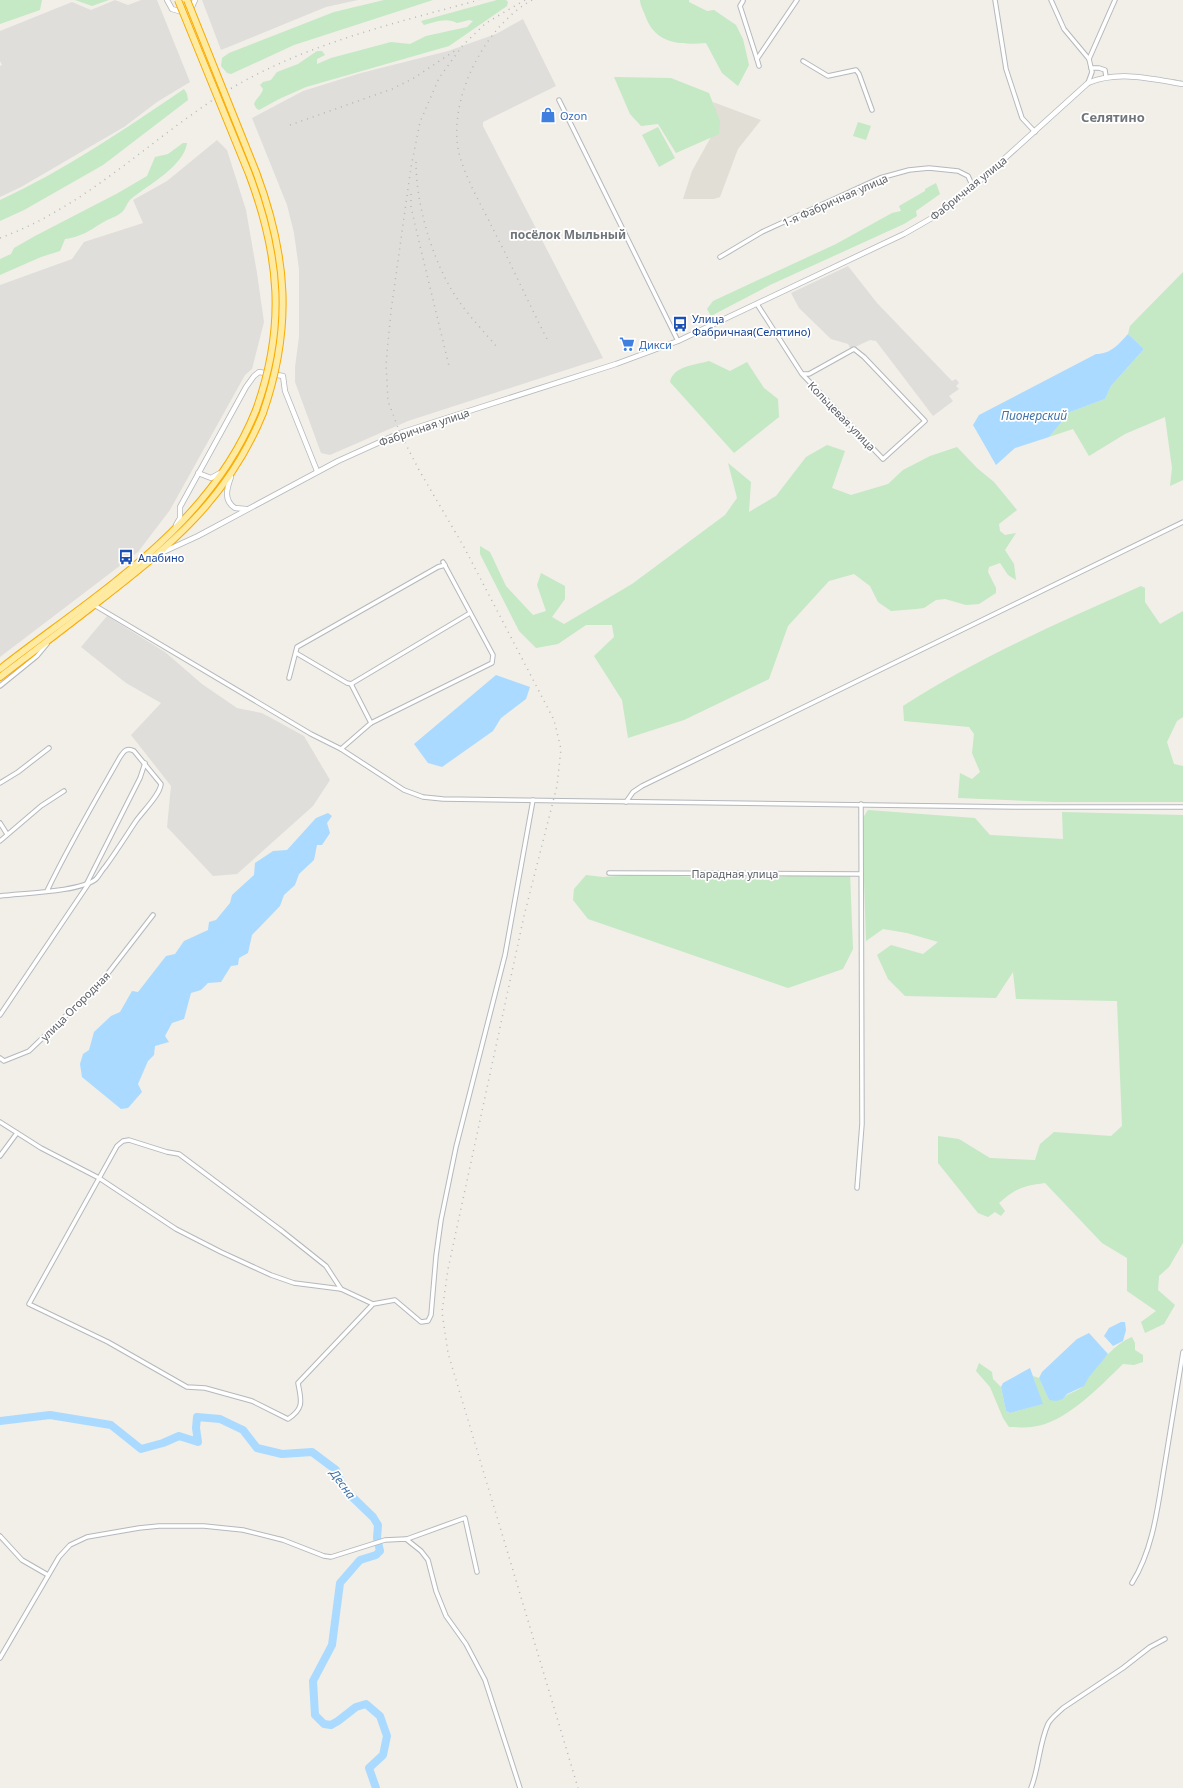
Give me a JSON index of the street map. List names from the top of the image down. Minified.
{"streets":{"street":["Фабричная улица","1-я Фабричная улица","Кольцевая улица","Парадная улица","улица Огородная"]},"crossings":[["Фабричная улица","1-я Фабричная улица"],["Фабричная улица","Кольцевая улица"]],"districts":["Селятино","посёлок Мыльный"],"water":["Пионерский","Десна"],"places":{"shop":["Ozon"],"bus stop":["Улица Фабричная(Селятино)","Алабино"],"supermarket":["Дикси"]}}
